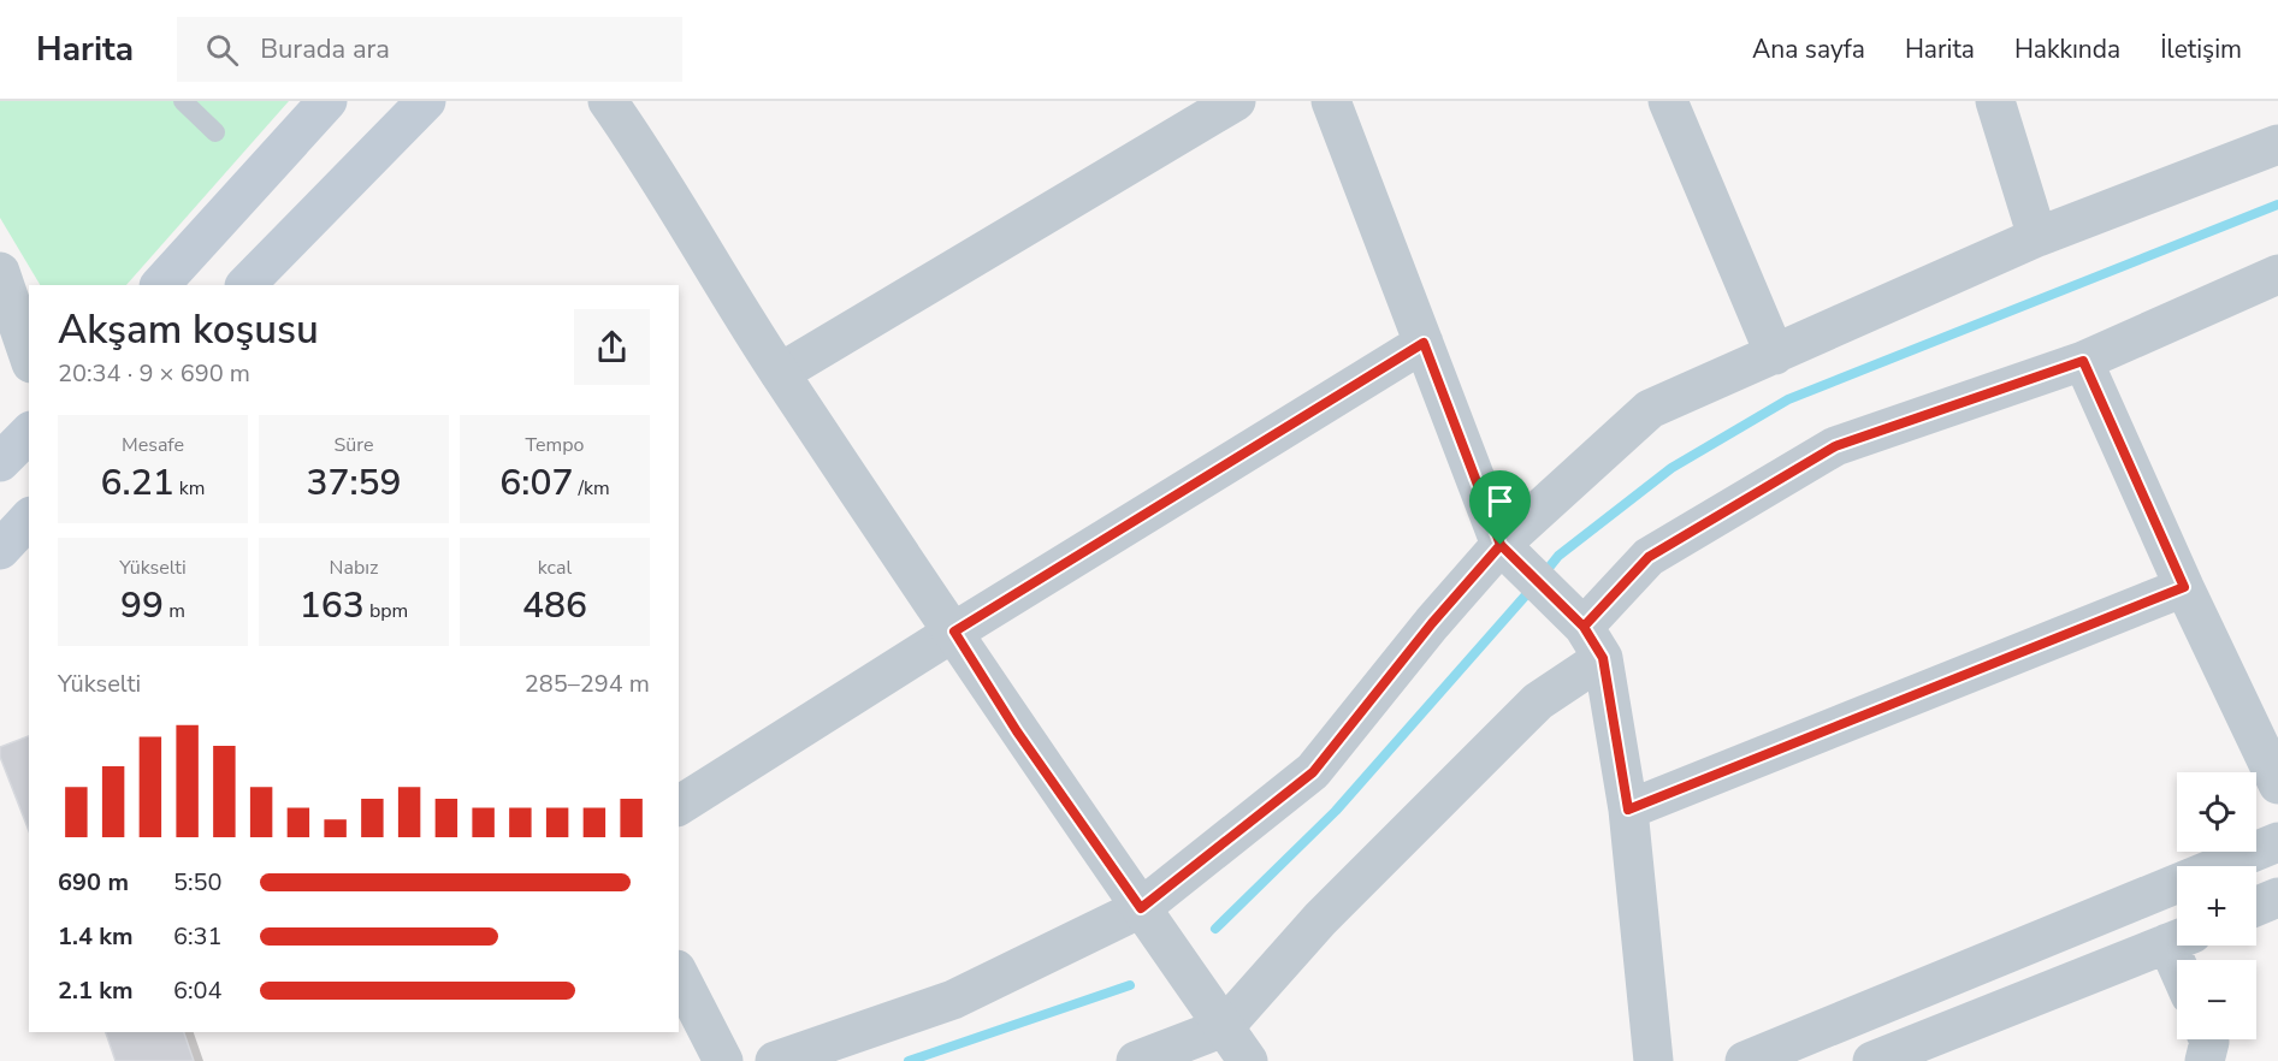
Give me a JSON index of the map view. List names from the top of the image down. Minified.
{"page":{"header":"Harita","search":"Burada ara","nav":["Ana sayfa","Harita","Hakkında","İletişim"],"heading":["Akşam koşusu","20:34 · 9 × 690 m"],"stats":[["Mesafe","6.21 km"],["Süre","37:59"],["Tempo","6:07 /km"],["Yükselti","99 m"],["Nabız","163 bpm"],["kcal","486"]],"chart":["Yükselti","285–294 m"],"map_buttons":["+","−"],"list":[{"name":"690 m","note":"5:50"},{"name":"1.4 km","note":"6:31"},{"name":"2.1 km","note":"6:04"}]}}
